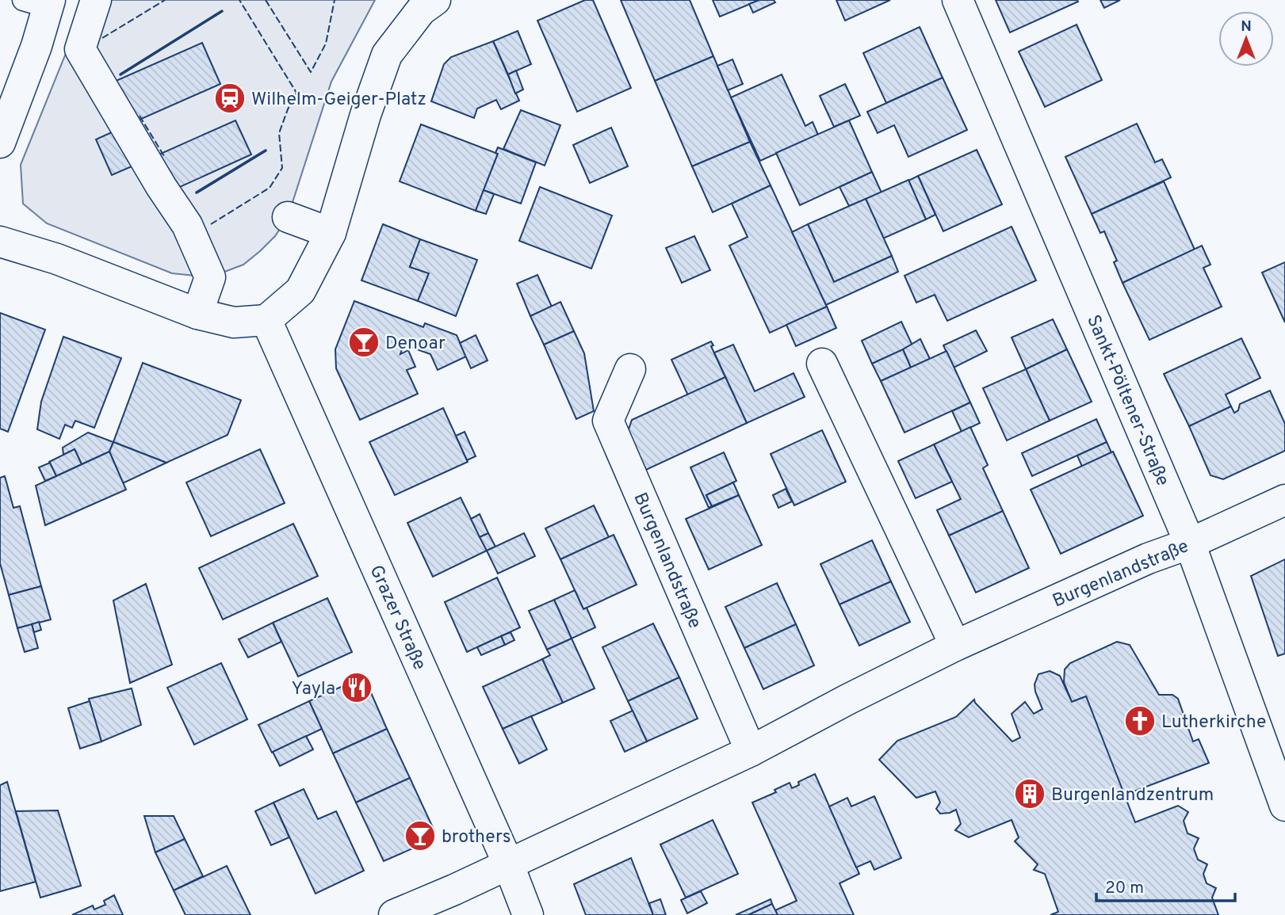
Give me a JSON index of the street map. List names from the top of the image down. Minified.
{"streets":{"street":["Sankt-Pöltener-Straße","Burgenlandstraße","Grazer Straße"]},"crossings":[["Sankt-Pöltener-Straße","Burgenlandstraße"],["Burgenlandstraße","Grazer Straße"]],"places":{"station":["Wilhelm-Geiger-Platz"],"bar":["Denoar","brothers"],"restaurant":["Yayla"],"church":["Lutherkirche"],"building":["Burgenlandzentrum"]},"scale_bar":"20 m","north":"top"}
